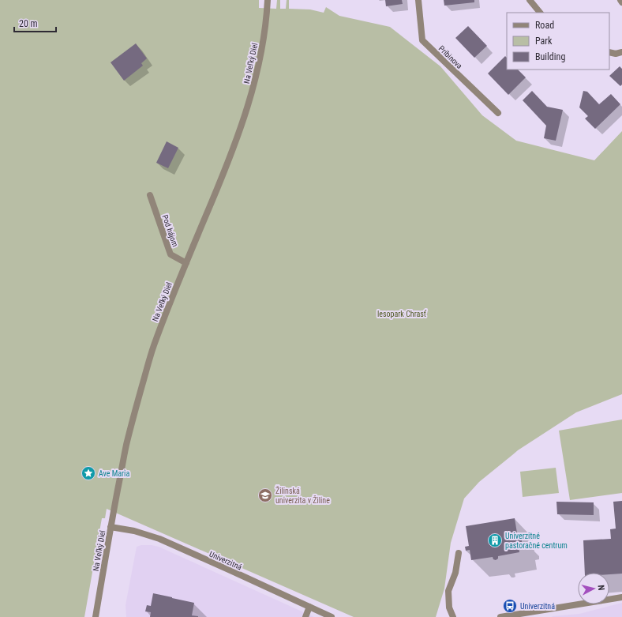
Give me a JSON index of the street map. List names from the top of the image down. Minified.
{"streets":{"street":["Pribinova","Na Veľký Diel","Pod hájom","Univerzitná"]},"crossings":[["Na Veľký Diel","Pod hájom"],["Na Veľký Diel","Univerzitná"]],"parks":["lesopark Chrasť"],"places":{"place":["Ave Maria"],"school or university":["Žilinská univerzita v Žiline"],"building":["Univerzitné pastoračné centrum"],"bus stop":["Univerzitná"]},"legend":["Road","Park","Building"],"scale_bar":"20 m","north":"right"}
